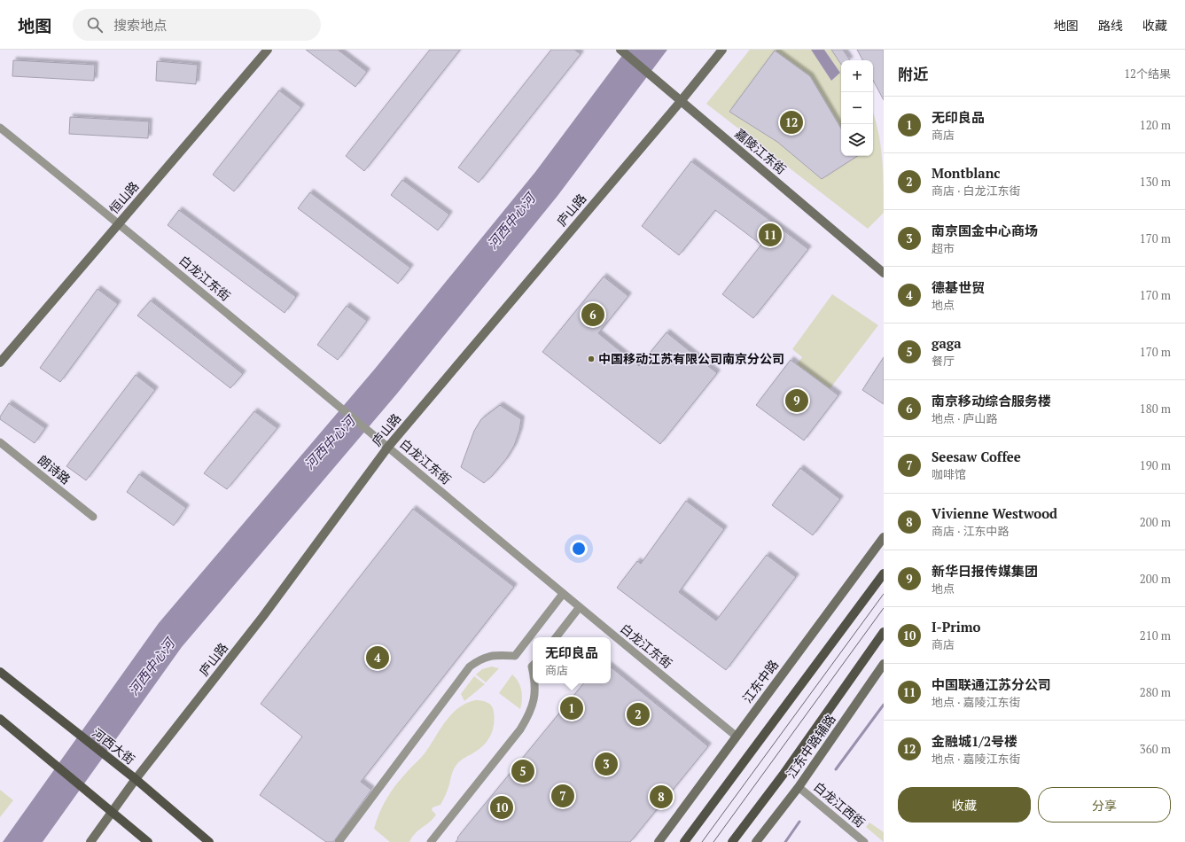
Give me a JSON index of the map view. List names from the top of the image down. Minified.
{"streets":{"main road":["嘉陵江东街","恒山路","庐山路","江东中路","河西大街","江东中路辅路"],"street":["白龙江东街","朗诗路","白龙江西街"]},"crossings":[["嘉陵江东街","庐山路"],["恒山路","白龙江东街"],["庐山路","白龙江东街"],["庐山路","河西大街"],["白龙江东街","江东中路"],["江东中路辅路","白龙江西街"]],"water":["河西中心河"],"places":["中国移动江苏有限公司南京分公司"],"page":{"header":"地图","search":"搜索地点","nav":["地图","路线","收藏"],"heading":["附近","12个结果"],"map_buttons":["+","−"],"list":[{"mark":"1","name":"无印良品","note":"商店","value":"120 m"},{"mark":"2","name":"Montblanc","note":"商店 · 白龙江东街","value":"130 m"},{"mark":"3","name":"南京国金中心商场","note":"超市","value":"170 m"},{"mark":"4","name":"德基世贸","note":"地点","value":"170 m"},{"mark":"5","name":"gaga","note":"餐厅","value":"170 m"},{"mark":"6","name":"南京移动综合服务楼","note":"地点 · 庐山路","value":"180 m"},{"mark":"7","name":"Seesaw Coffee","note":"咖啡馆","value":"190 m"},{"mark":"8","name":"Vivienne Westwood","note":"商店 · 江东中路","value":"200 m"},{"mark":"9","name":"新华日报传媒集团","note":"地点","value":"200 m"},{"mark":"10","name":"I-Primo","note":"商店","value":"210 m"},{"mark":"11","name":"中国联通江苏分公司","note":"地点 · 嘉陵江东街","value":"280 m"},{"mark":"12","name":"金融城1/2号楼","note":"地点 · 嘉陵江东街","value":"360 m"}],"pins":["12","11","6","9","4","1","2","3","5","7","8","10"],"popup":["无印良品","商店"],"buttons":["收藏","分享"]}}
